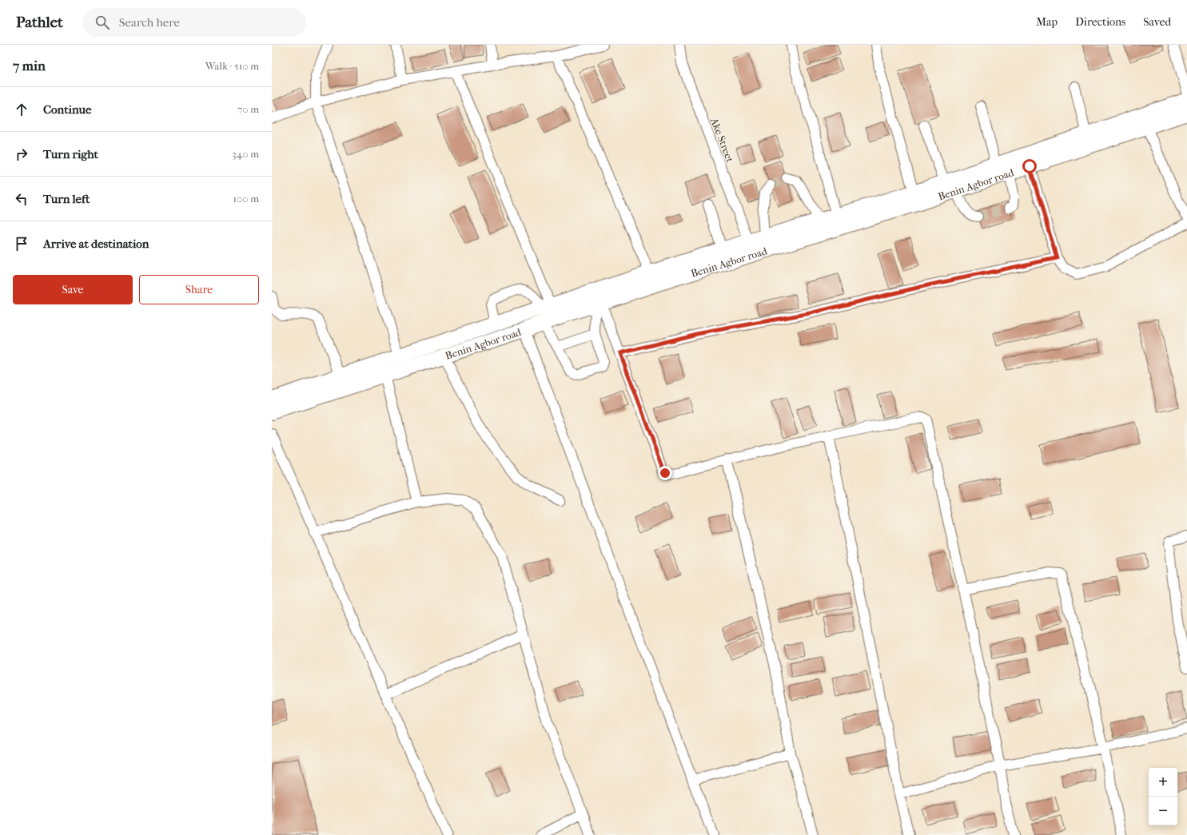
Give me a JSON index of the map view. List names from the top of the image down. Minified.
{"streets":{"highway":["Benin Agbor road"],"street":["Ake Street"]},"crossings":[["Ake Street","Benin Agbor road"]],"page":{"header":"Pathlet","search":"Search here","nav":["Map","Directions","Saved"],"heading":["7 min","Walk · 510 m"],"list":[["Continue","70 m"],["Turn right","340 m"],["Turn left","100 m"],"Arrive at destination"],"buttons":["Save","Share"],"map_buttons":["+","−"]}}
